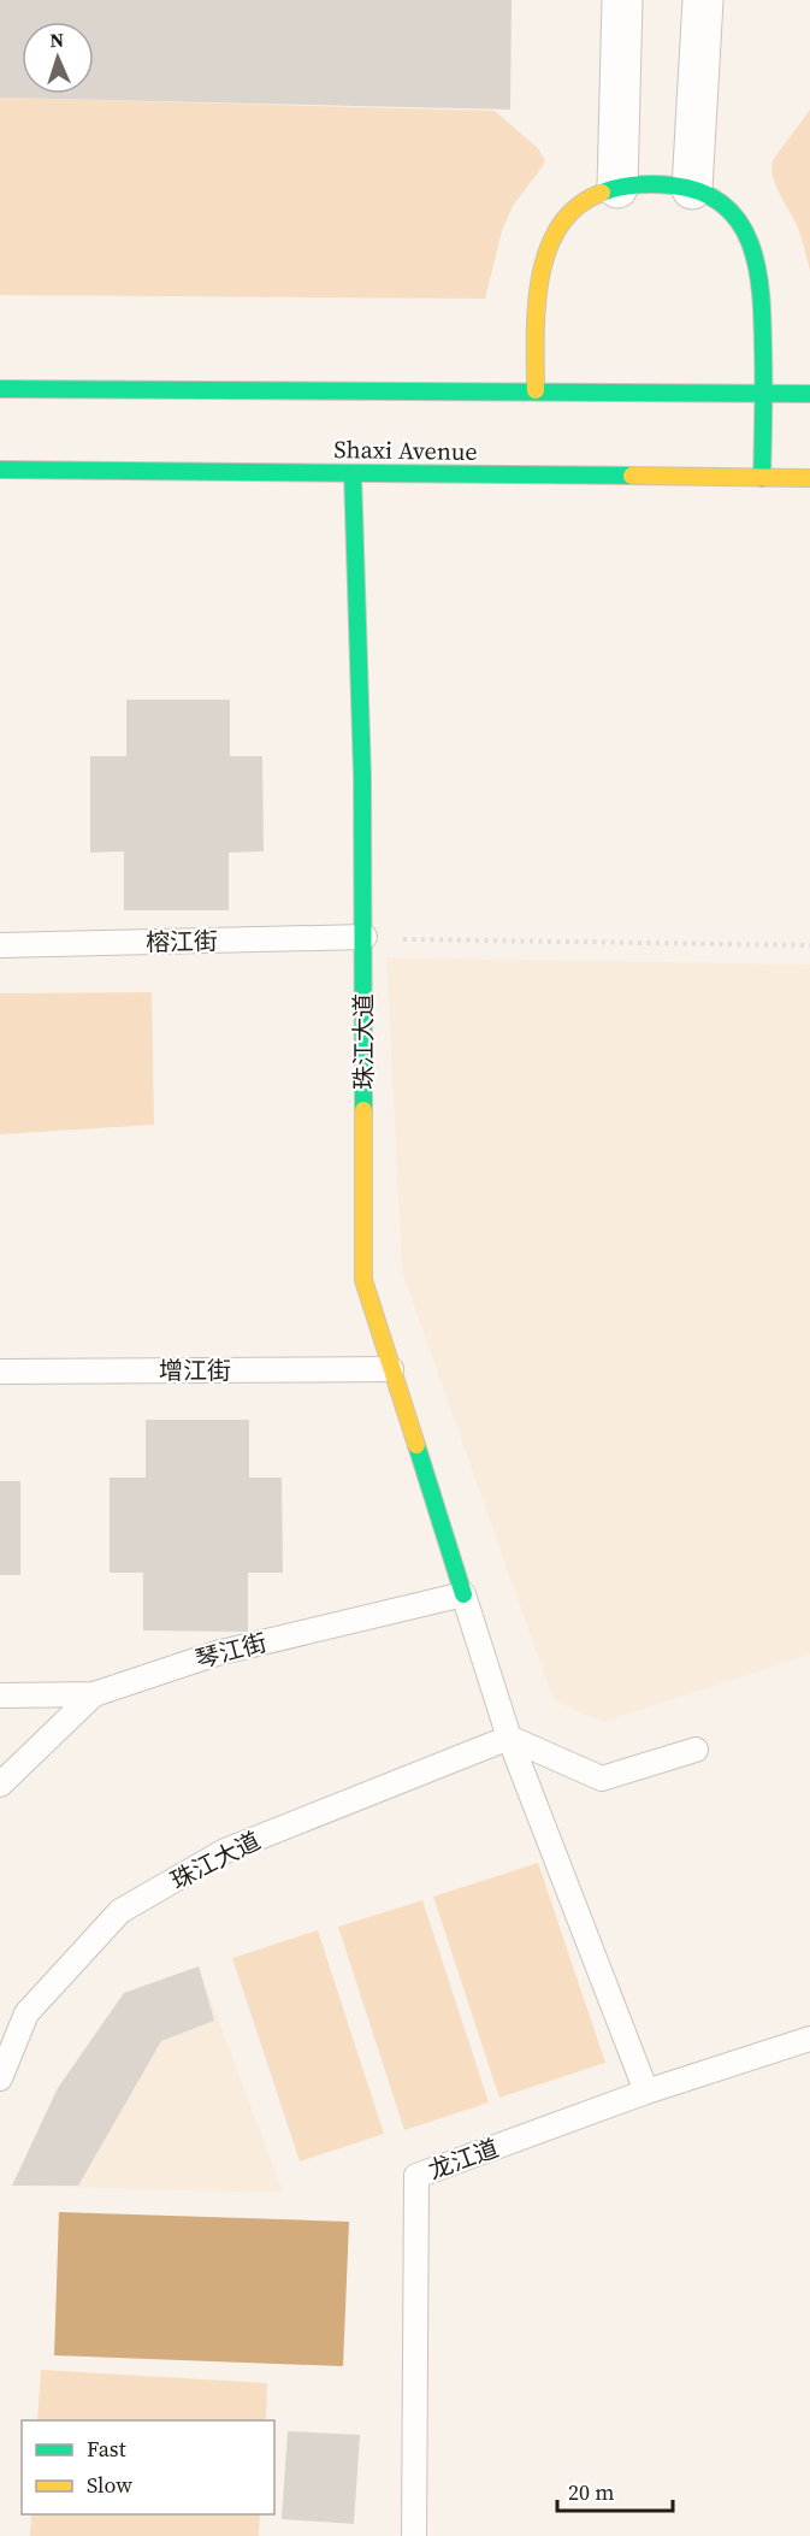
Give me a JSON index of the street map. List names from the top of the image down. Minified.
{"streets":{"street":["Shaxi Avenue","珠江大道"],"lane":["榕江街","增江街","琴江街","龙江道"]},"crossings":[["Shaxi Avenue","珠江大道"],["榕江街","珠江大道"],["珠江大道","增江街"],["珠江大道","琴江街"]],"legend":["Fast","Slow"],"scale_bar":"20 m","north":"top"}
